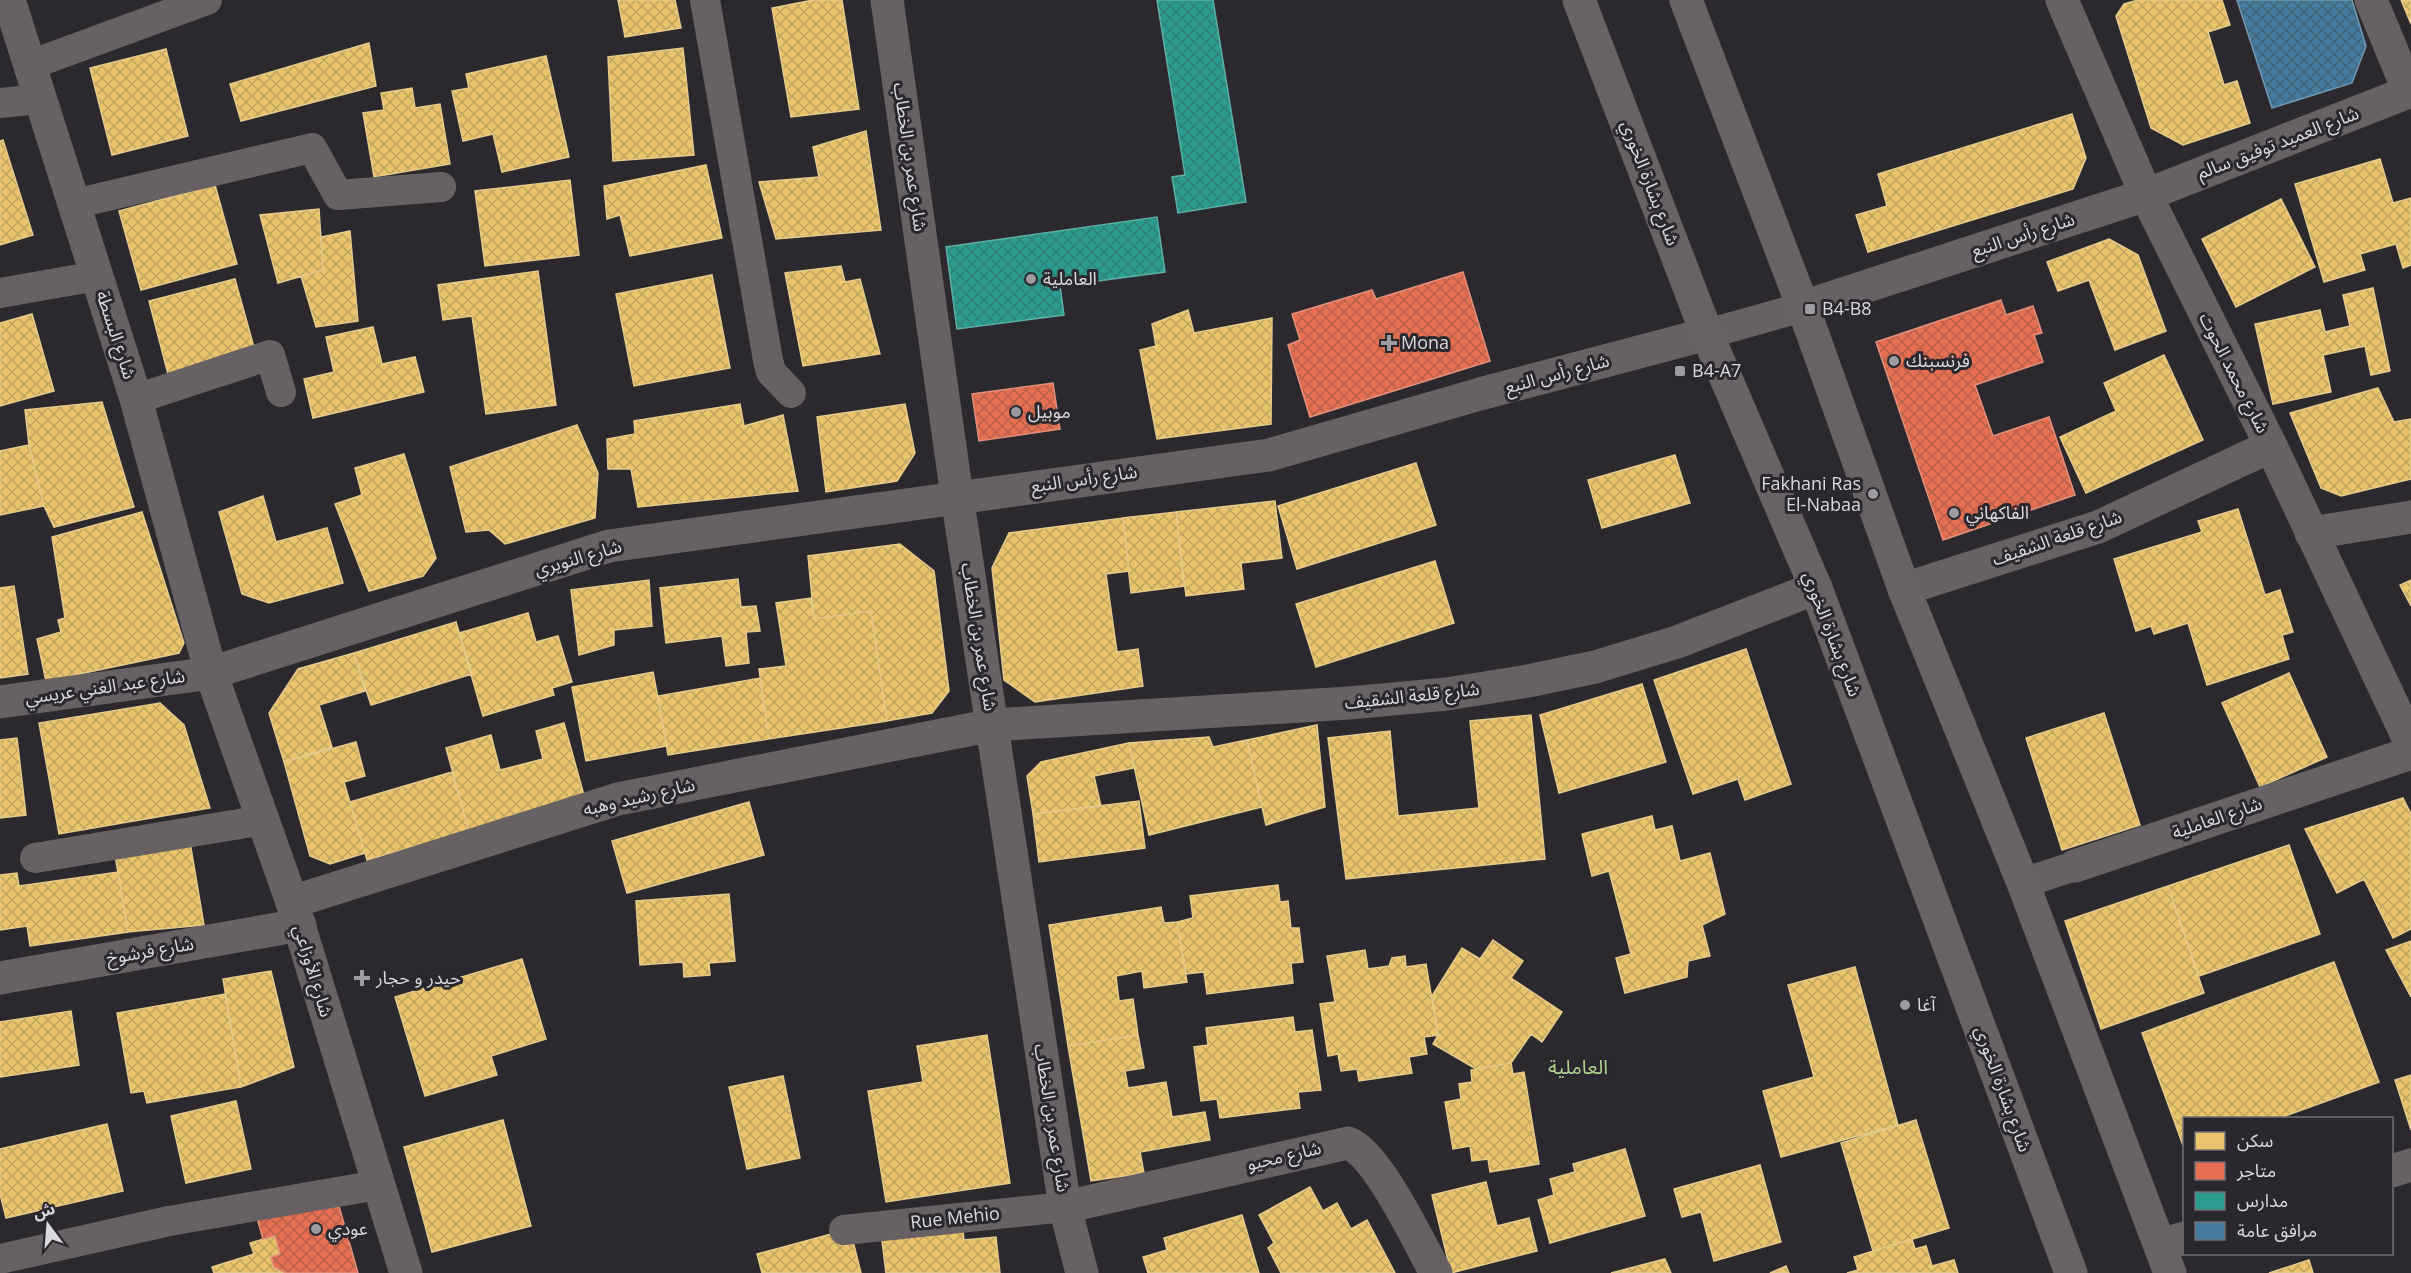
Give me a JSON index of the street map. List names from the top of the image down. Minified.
{"streets":{"main road":["شارع بشارة الخوري"],"street":["شارع العميد توفيق سالم","شارع عمر بن الخطاب","شارع رأس النبع","شارع البسطة","شارع محمد الحوت","شارع قلعة الشقيف","شارع النويري","شارع عبد الغني عريسي","شارع رشيد وهبه","شارع العاملية","شارع فرشوخ","شارع الأوزاعي","شارع محيو","Rue Mehio"]},"crossings":[["شارع العميد توفيق سالم","شارع رأس النبع"],["شارع العميد توفيق سالم","شارع محمد الحوت"],["شارع عمر بن الخطاب","شارع رأس النبع"],["شارع عمر بن الخطاب","شارع قلعة الشقيف"],["شارع عمر بن الخطاب","شارع النويري"],["شارع عمر بن الخطاب","شارع رشيد وهبه"],["شارع عمر بن الخطاب","شارع محيو"],["شارع عمر بن الخطاب","Rue Mehio"],["شارع بشارة الخوري","شارع رأس النبع"],["شارع بشارة الخوري","شارع قلعة الشقيف"],["شارع رأس النبع","شارع محمد الحوت"],["شارع رأس النبع","شارع النويري"],["شارع البسطة","شارع النويري"],["شارع البسطة","شارع عبد الغني عريسي"],["شارع البسطة","شارع الأوزاعي"],["شارع محمد الحوت","شارع قلعة الشقيف"],["شارع قلعة الشقيف","شارع رشيد وهبه"],["شارع النويري","شارع عبد الغني عريسي"],["شارع النويري","شارع الأوزاعي"],["شارع عبد الغني عريسي","شارع الأوزاعي"],["شارع رشيد وهبه","شارع فرشوخ"],["شارع رشيد وهبه","شارع الأوزاعي"],["شارع فرشوخ","شارع الأوزاعي"],["شارع محيو","Rue Mehio"]],"districts":["العاملية"],"places":{"other":["العاملية","فرنسبنك","موبيل","Fakhani Ras El-Nabaa","الفاكهاني","آغا","عودي"],"transit":["B4-B8","B4-A7"],"health":["Mona","حيدر و حجار"]},"legend":["سكن","متاجر","مدارس","مرافق عامة"],"north":"top"}
